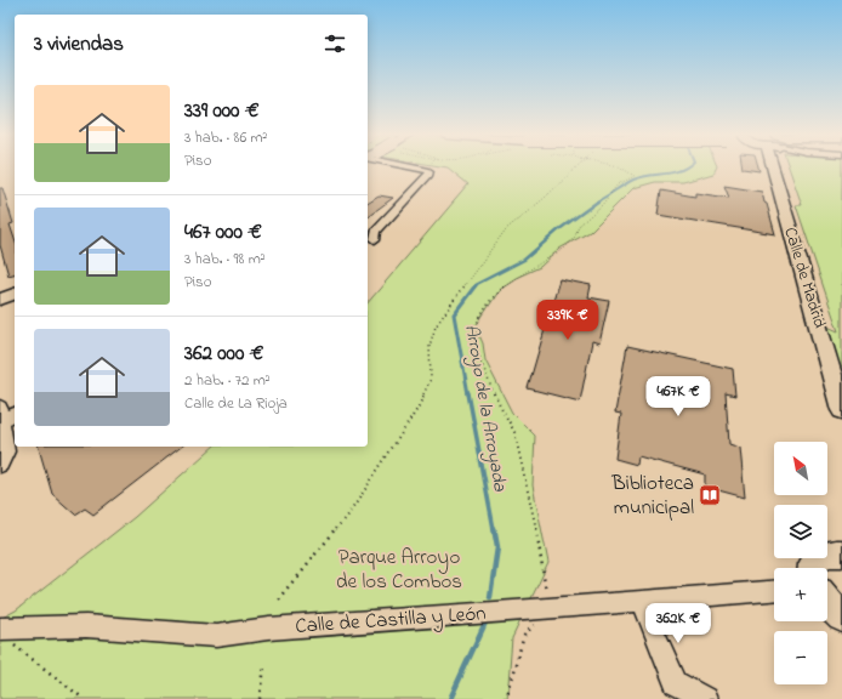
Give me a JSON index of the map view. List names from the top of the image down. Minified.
{"streets":{"street":["Calle de Madrid","Calle de Castilla y León"]},"water":["Arroyo de la Arroyada"],"parks":["Parque Arroyo de los Combos"],"places":{"library":["Biblioteca municipal"]},"north":"top left","page":{"heading":"3 viviendas","list":[{"name":"339 000 €","note":"3 hab. · 86 m² · Piso"},{"name":"467 000 €","note":"3 hab. · 98 m² · Piso"},{"name":"362 000 €","note":"2 hab. · 72 m² · Calle de La Rioja"}],"price":["339K €","467K €","362K €"],"map_buttons":["+","−"]}}
